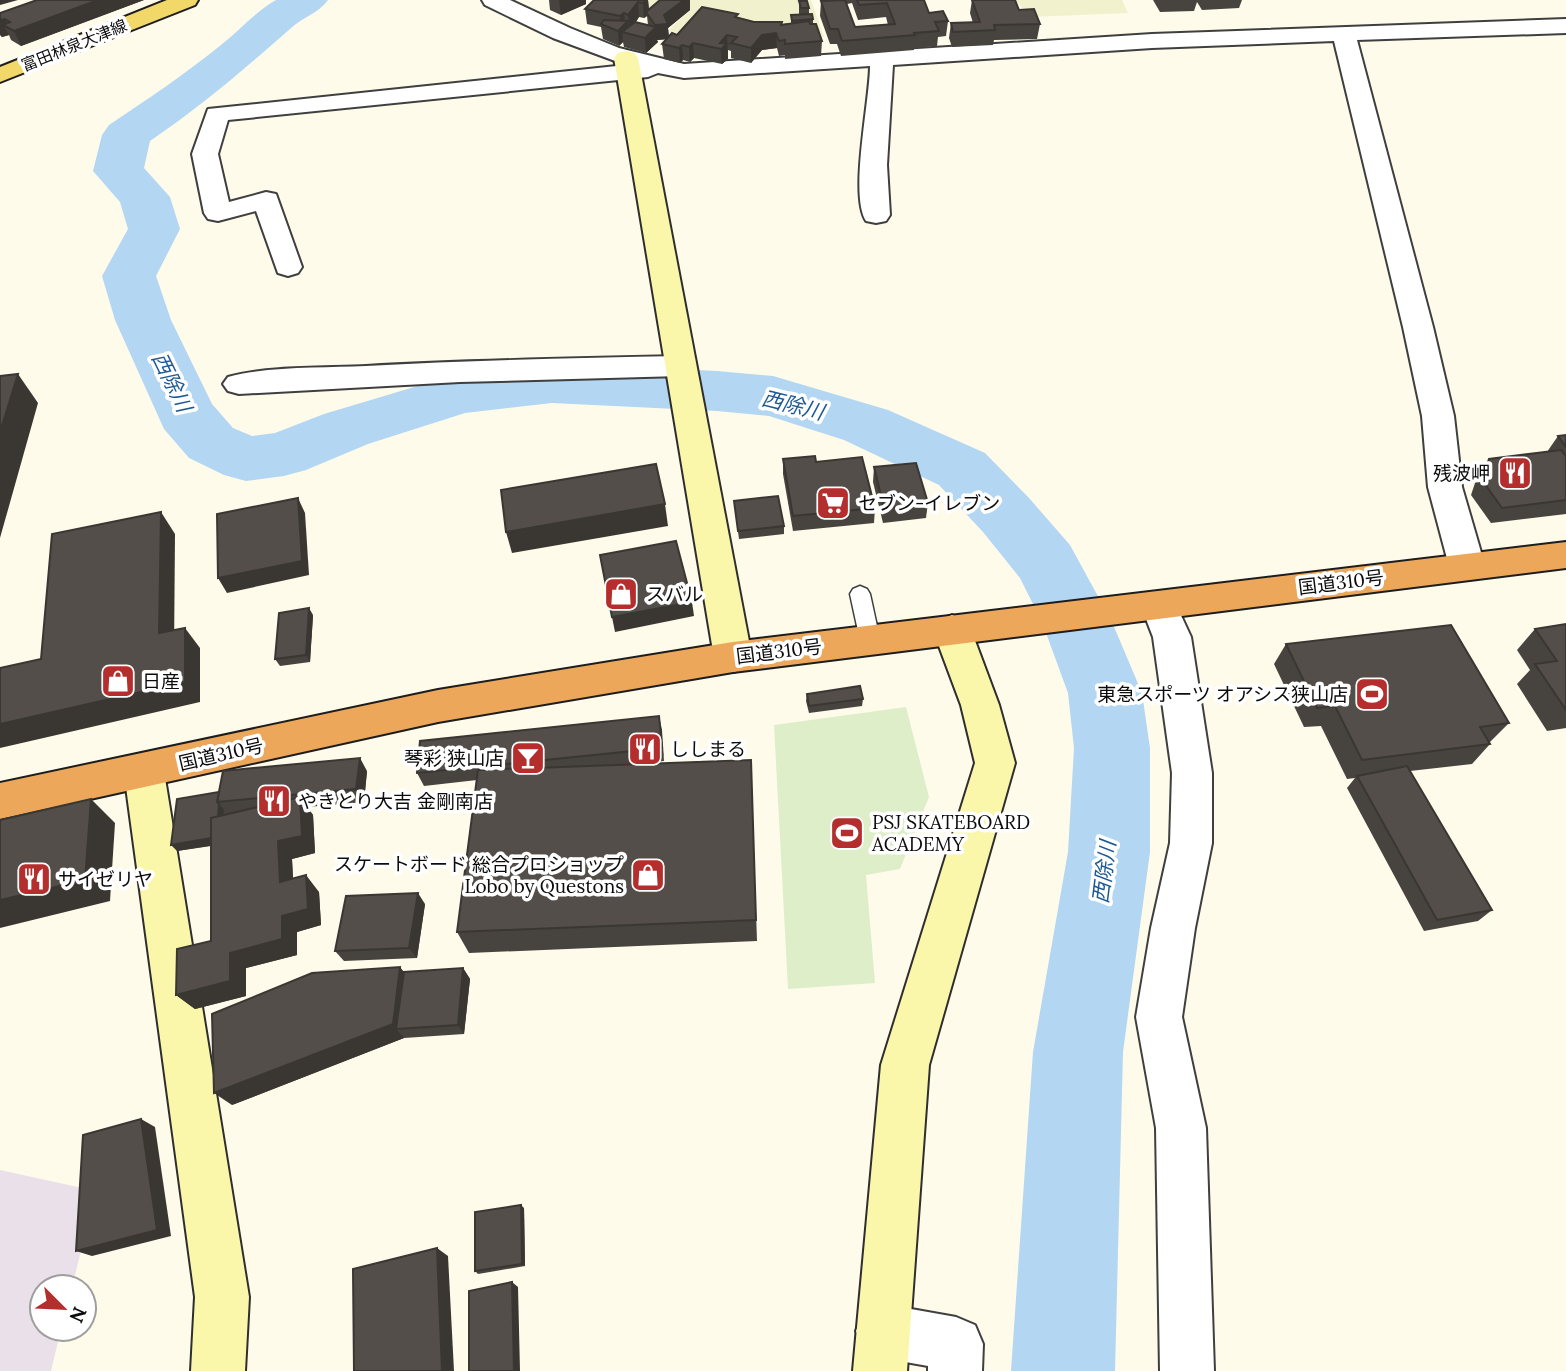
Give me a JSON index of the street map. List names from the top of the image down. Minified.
{"streets":{"highway":["国道310号"],"main road":["富田林泉大津線"]},"water":["西除川"],"places":{"restaurant":["残波岬","ししまる","やきとり大吉 金剛南店","サイゼリヤ"],"supermarket":["セブン-イレブン"],"shop":["スバル","日産","スケートボード 総合プロショップ Lobo by Questons"],"sports":["東急スポーツ オアシス狭山店","PSJ SKATEBOARD ACADEMY"],"bar":["琴彩 狭山店"]},"north":"bottom right"}
